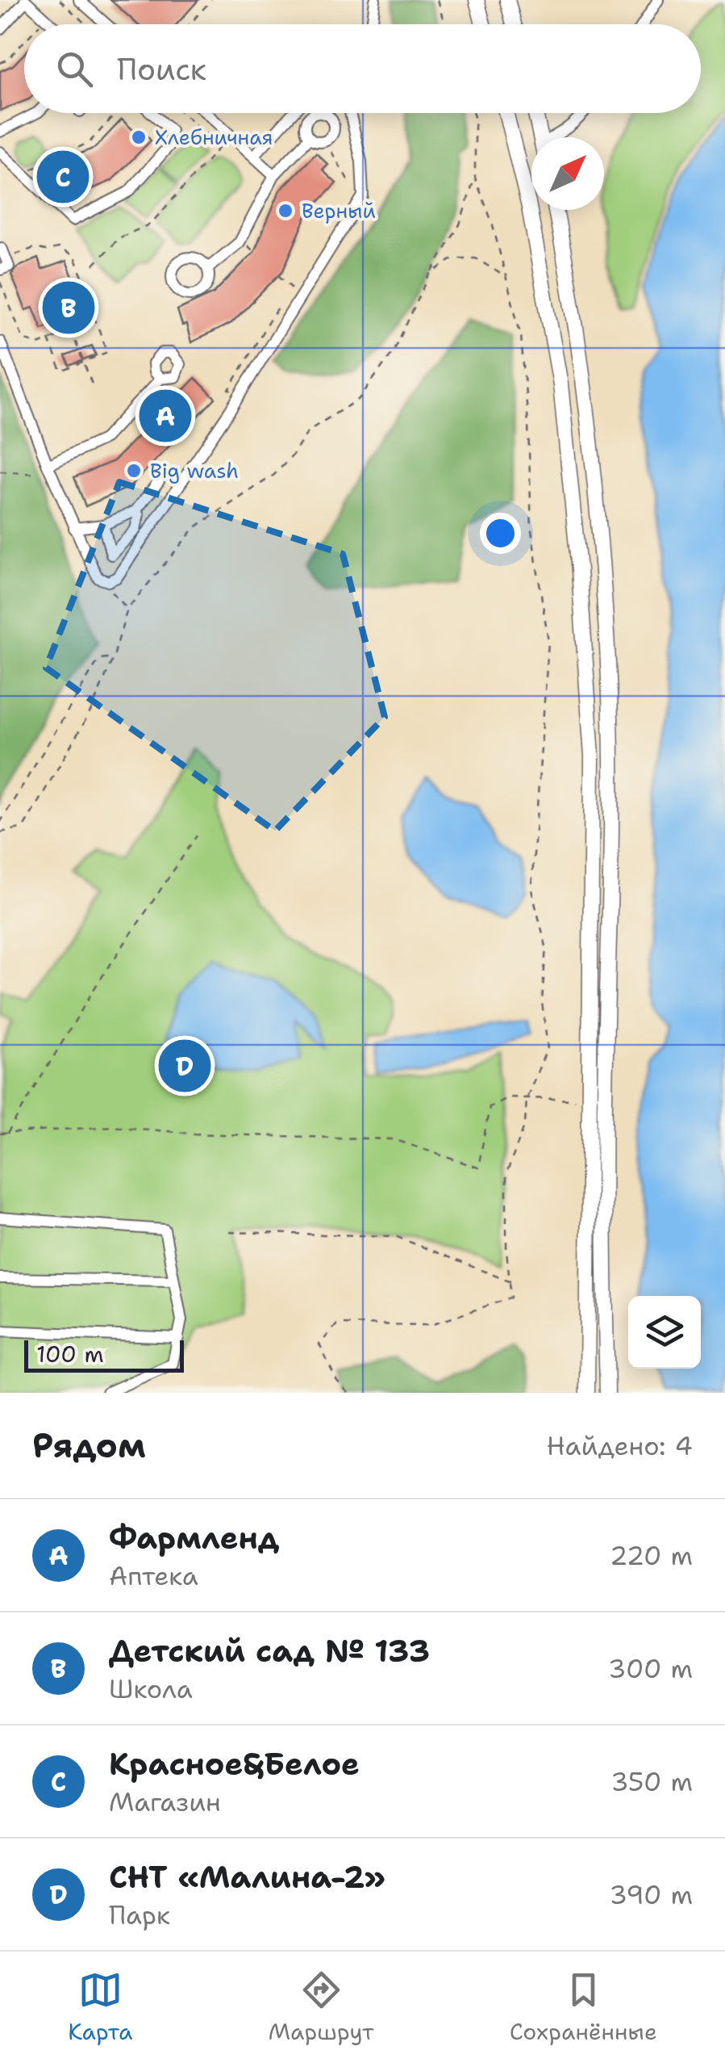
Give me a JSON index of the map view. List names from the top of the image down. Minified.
{"places":["Хлебничная","Верный","Big wash"],"scale_bar":"100 m","north":"top right","page":{"search":"Поиск","pins":["C","B","A","D"],"scale":"100 m","heading":["Рядом","Найдено: 4"],"list":[{"mark":"A","name":"Фармленд","note":"Аптека","value":"220 m"},{"mark":"B","name":"Детский сад № 133","note":"Школа","value":"300 m"},{"mark":"C","name":"Красное&Белое","note":"Магазин","value":"350 m"},{"mark":"D","name":"СНТ «Малина-2»","note":"Парк","value":"390 m"}],"nav":["Карта","Маршрут","Сохранённые"]}}
